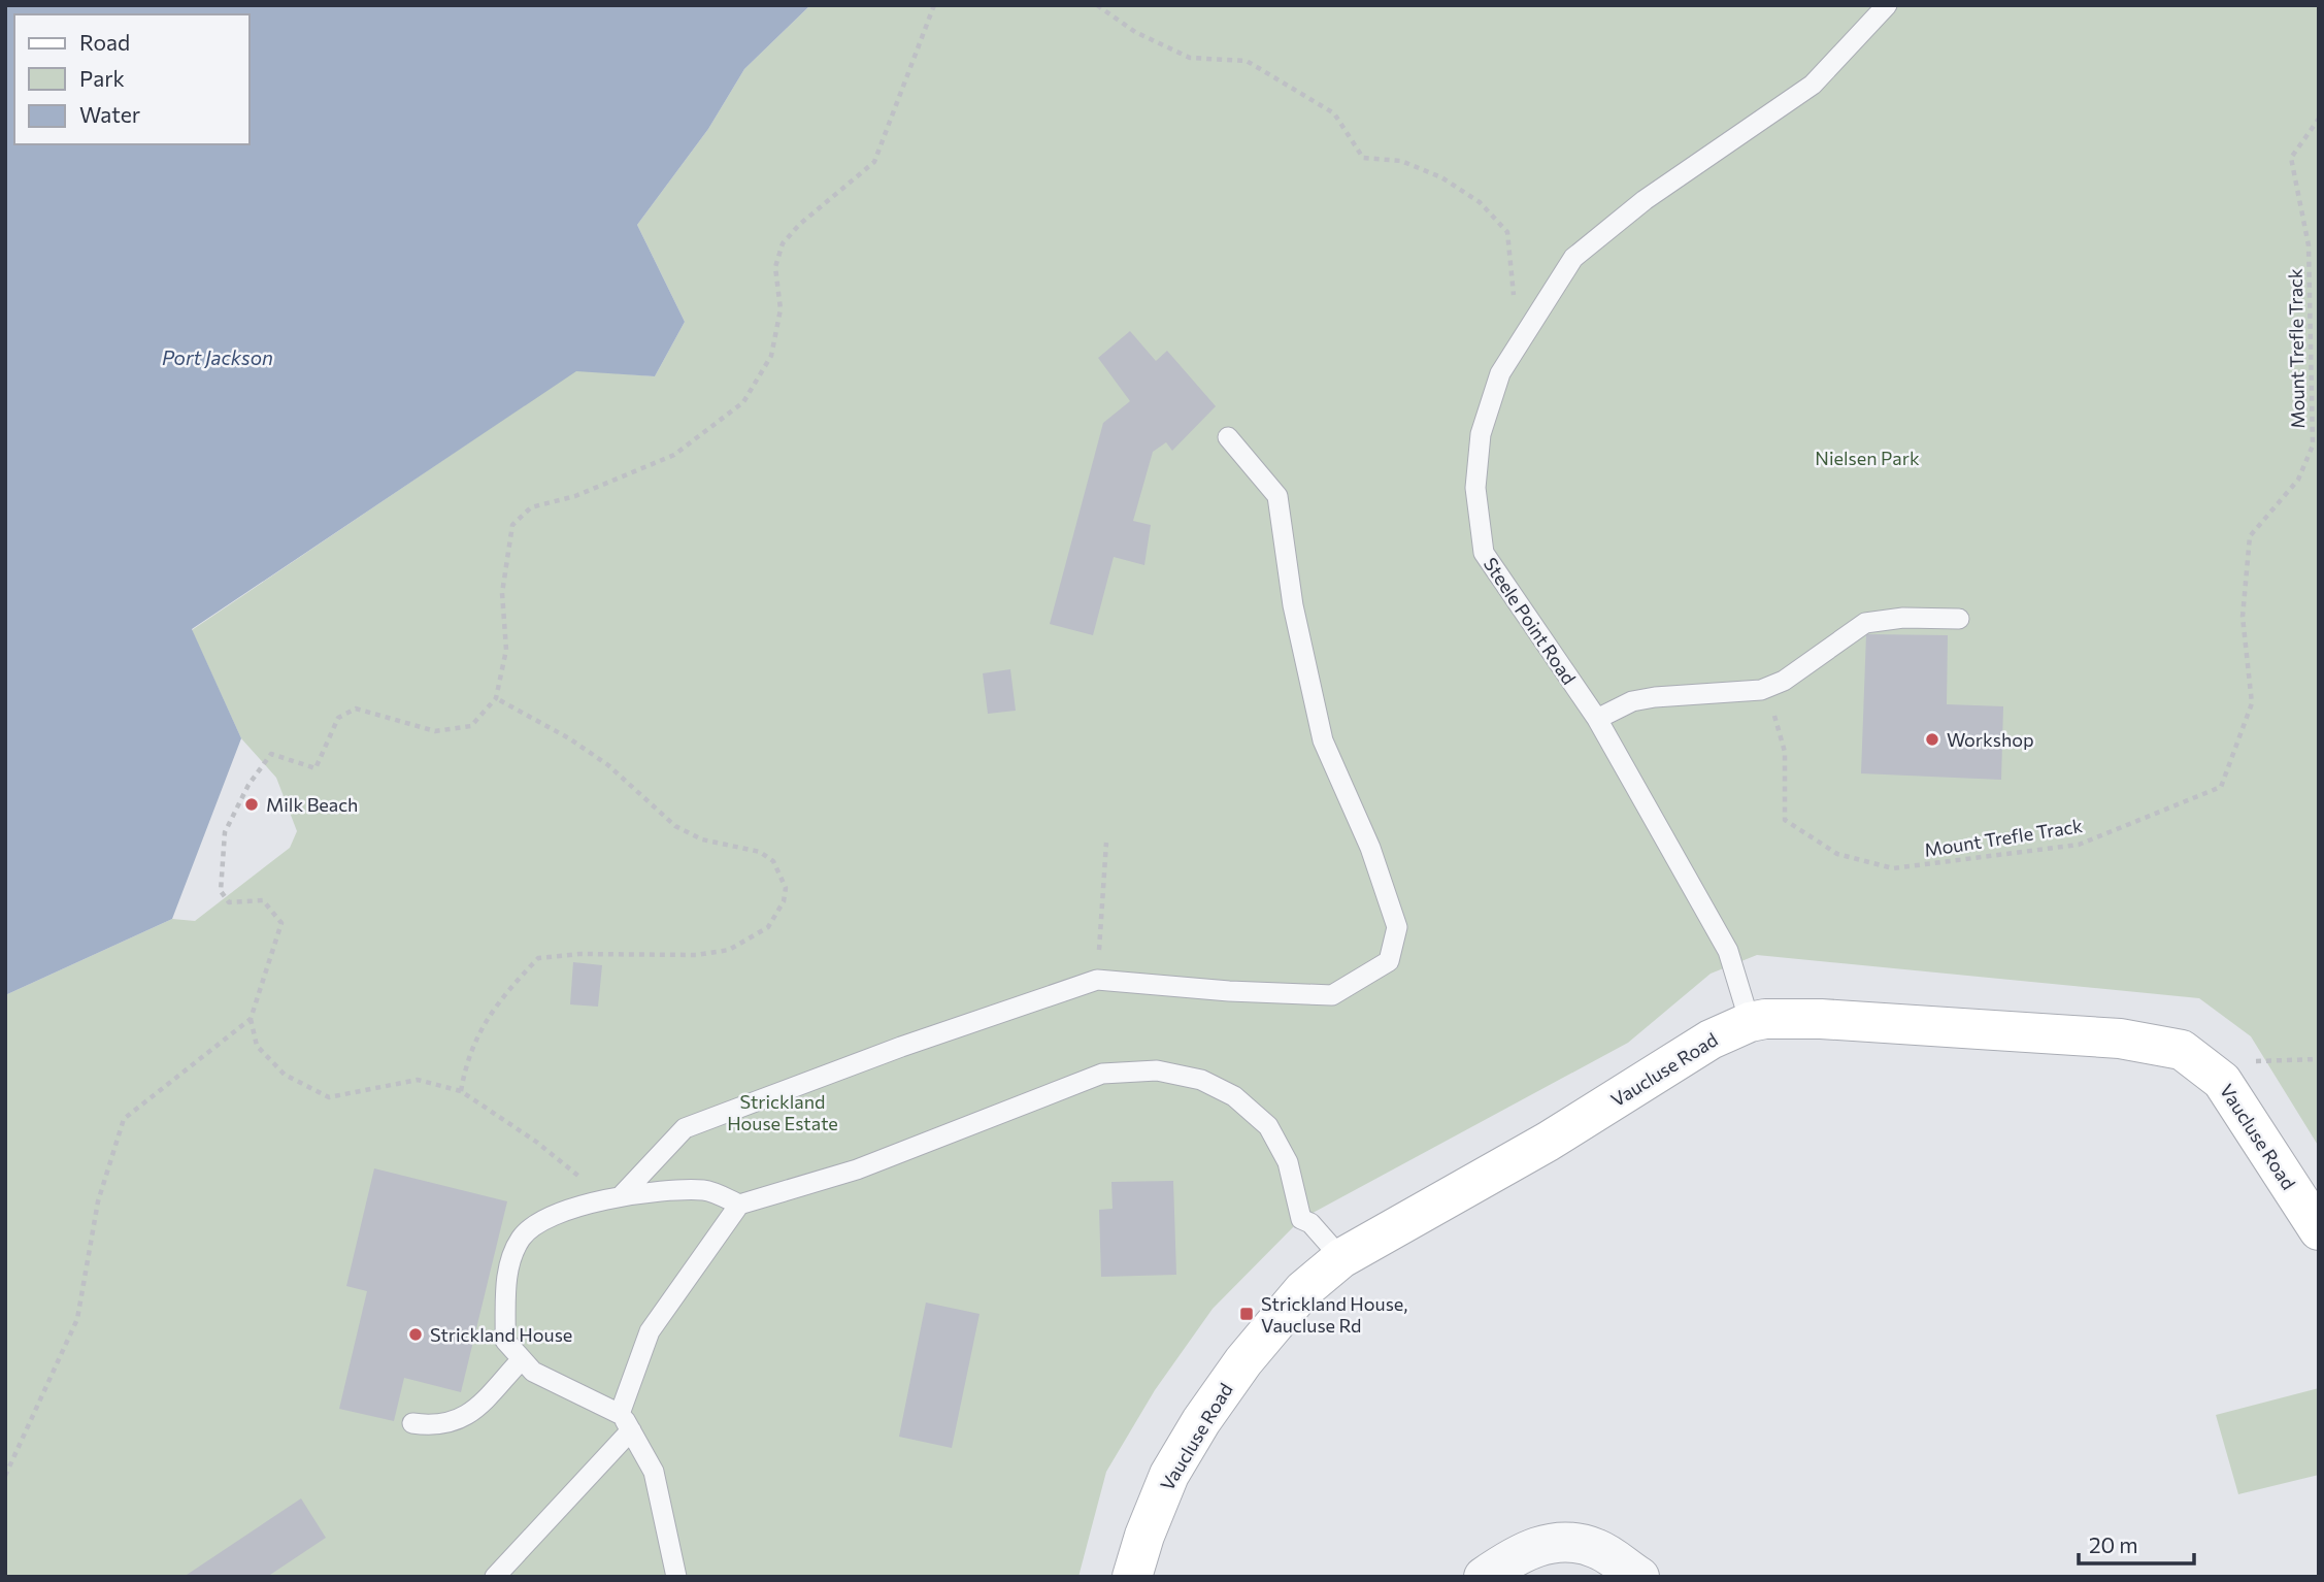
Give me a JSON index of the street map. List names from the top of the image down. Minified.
{"streets":{"street":["Vaucluse Road"],"lane":["Steele Point Road"],"path":["Mount Trefle Track"]},"crossings":[["Steele Point Road","Vaucluse Road"]],"water":["Port Jackson"],"parks":["Nielsen Park","Strickland House Estate"],"places":{"other":["Workshop","Milk Beach","Strickland House"],"transit":["Strickland House, Vaucluse Rd"]},"legend":["Road","Park","Water"],"scale_bar":"20 m"}
